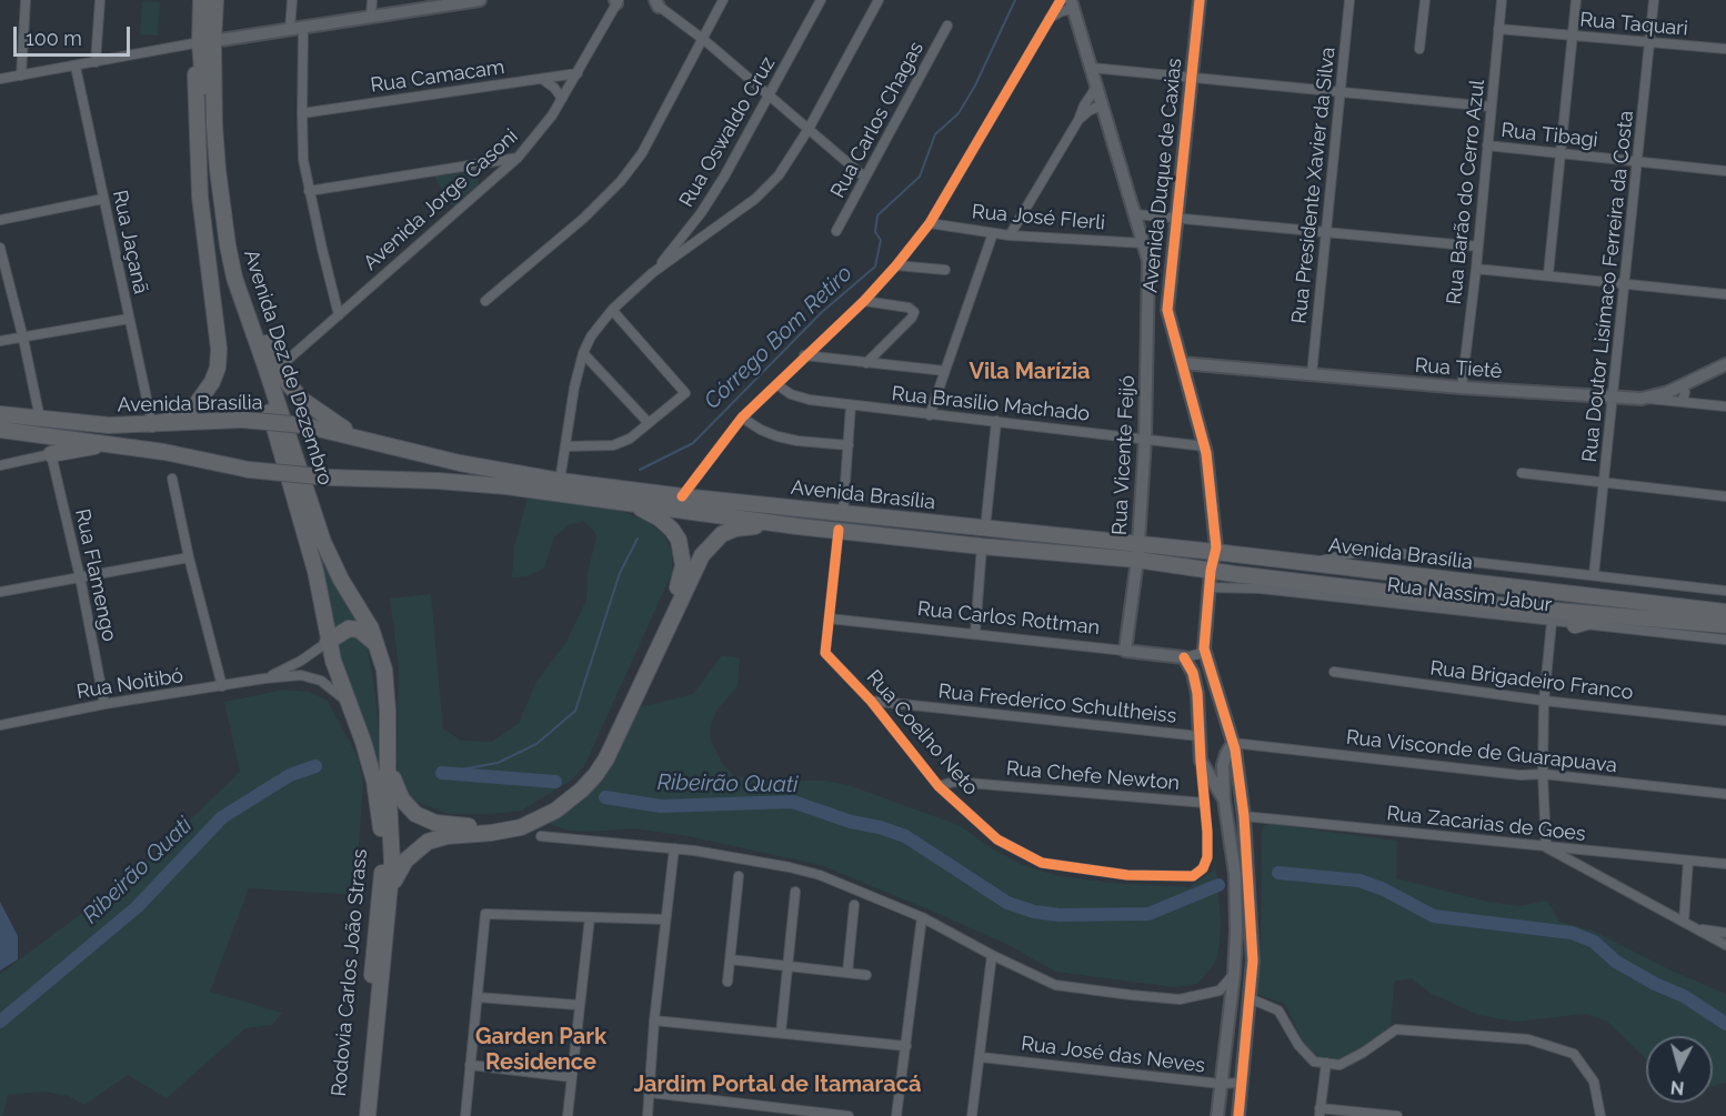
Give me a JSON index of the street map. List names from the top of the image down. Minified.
{"streets":{"highway":["Avenida Dez de Dezembro","Avenida Brasília","Rodovia Carlos João Strass"],"street":["Rua Taquari","Rua Camacam","Rua Carlos Chagas","Rua Oswaldo Cruz","Rua Tibagi","Avenida Duque de Caxias","Rua Presidente Xavier da Silva","Rua Barão do Cerro Azul","Avenida Jorge Casoni","Rua José FIerli","Rua Jaçanã","Rua Doutor Lisímaco Ferreira da Costa","Rua Tietê","Rua Brasilio Machado","Rua Vicente Feijó","Rua Flamengo","Rua Nassim Jabur","Rua Carlos Rottman","Rua Brigadeiro Franco","Rua Noitibó","Rua Frederico Schultheiss","Rua Coelho Neto","Rua Visconde de Guarapuava","Rua Chefe Newton","Rua Zacarias de Goes","Rua José das Neves"]},"crossings":[["Rua Taquari","Rua Barão do Cerro Azul"],["Rua Taquari","Rua Doutor Lisímaco Ferreira da Costa"],["Rua Camacam","Avenida Jorge Casoni"],["Rua Tibagi","Rua Barão do Cerro Azul"],["Rua Tibagi","Rua Doutor Lisímaco Ferreira da Costa"],["Avenida Duque de Caxias","Rua Tietê"],["Avenida Duque de Caxias","Avenida Brasília"],["Avenida Duque de Caxias","Rua Brasilio Machado"],["Avenida Duque de Caxias","Rua Nassim Jabur"],["Avenida Duque de Caxias","Rua Visconde de Guarapuava"],["Avenida Duque de Caxias","Rua Zacarias de Goes"],["Avenida Duque de Caxias","Rua José das Neves"],["Rua Presidente Xavier da Silva","Rua Tietê"],["Rua Barão do Cerro Azul","Rua Tietê"],["Rua José FIerli","Rua Vicente Feijó"],["Rua Jaçanã","Avenida Brasília"],["Rua Doutor Lisímaco Ferreira da Costa","Rua Tietê"],["Avenida Dez de Dezembro","Rua Noitibó"],["Avenida Dez de Dezembro","Rodovia Carlos João Strass"],["Avenida Brasília","Rua Vicente Feijó"],["Avenida Brasília","Rua Coelho Neto"],["Rua Brasilio Machado","Rua Vicente Feijó"],["Rua Vicente Feijó","Rua Carlos Rottman"],["Rua Flamengo","Rua Noitibó"],["Rua Carlos Rottman","Rua Coelho Neto"],["Rua Noitibó","Rodovia Carlos João Strass"],["Rua Frederico Schultheiss","Rua Coelho Neto"],["Rua Coelho Neto","Rua Chefe Newton"]],"districts":["Vila Marízia","Garden Park Residence","Jardim Portal de Itamaracá"],"water":["Córrego Bom Retiro","Ribeirão Quati"],"scale_bar":"100 m","north":"bottom"}
